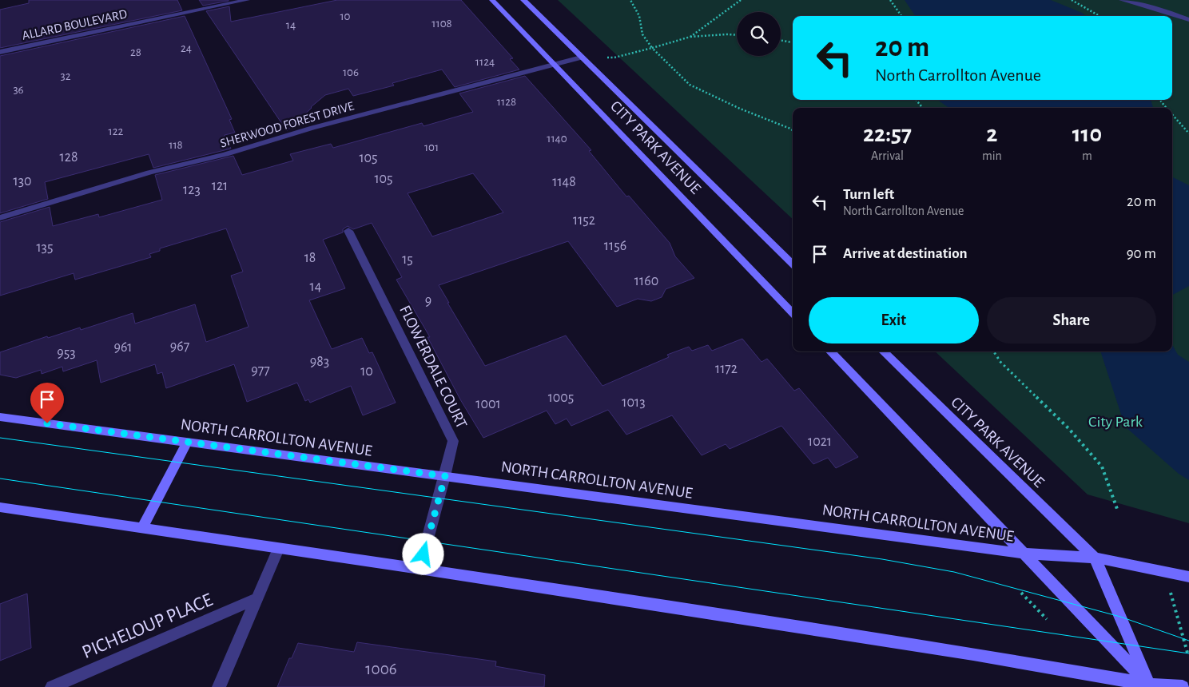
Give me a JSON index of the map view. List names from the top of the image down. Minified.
{"streets":{"main road":["CITY PARK AVENUE","NORTH CARROLLTON AVENUE"],"street":["ALLARD BOULEVARD","SHERWOOD FOREST DRIVE","FLOWERDALE COURT","PICHELOUP PLACE"]},"crossings":[["SHERWOOD FOREST DRIVE","CITY PARK AVENUE"],["CITY PARK AVENUE","NORTH CARROLLTON AVENUE"],["FLOWERDALE COURT","NORTH CARROLLTON AVENUE"]],"parks":["City Park"],"house_numbers":["10","1108","14","24","28","1124","106","32","36","1128","122","1140","118","101","128","105","105","130","1148","121","123","1152","1156","135","18","15","1160","14","9","967","961","953","983","1172","977","10","1005","1013","1001","1021","1006"],"page":{"turn":["20 m","North Carrollton Avenue"],"eta":["22:57","Arrival","2","min","110","m"],"list":[{"name":"Turn left","note":"North Carrollton Avenue","value":"20 m"},{"name":"Arrive at destination","value":"90 m"}],"buttons":["Exit","Share"]}}
